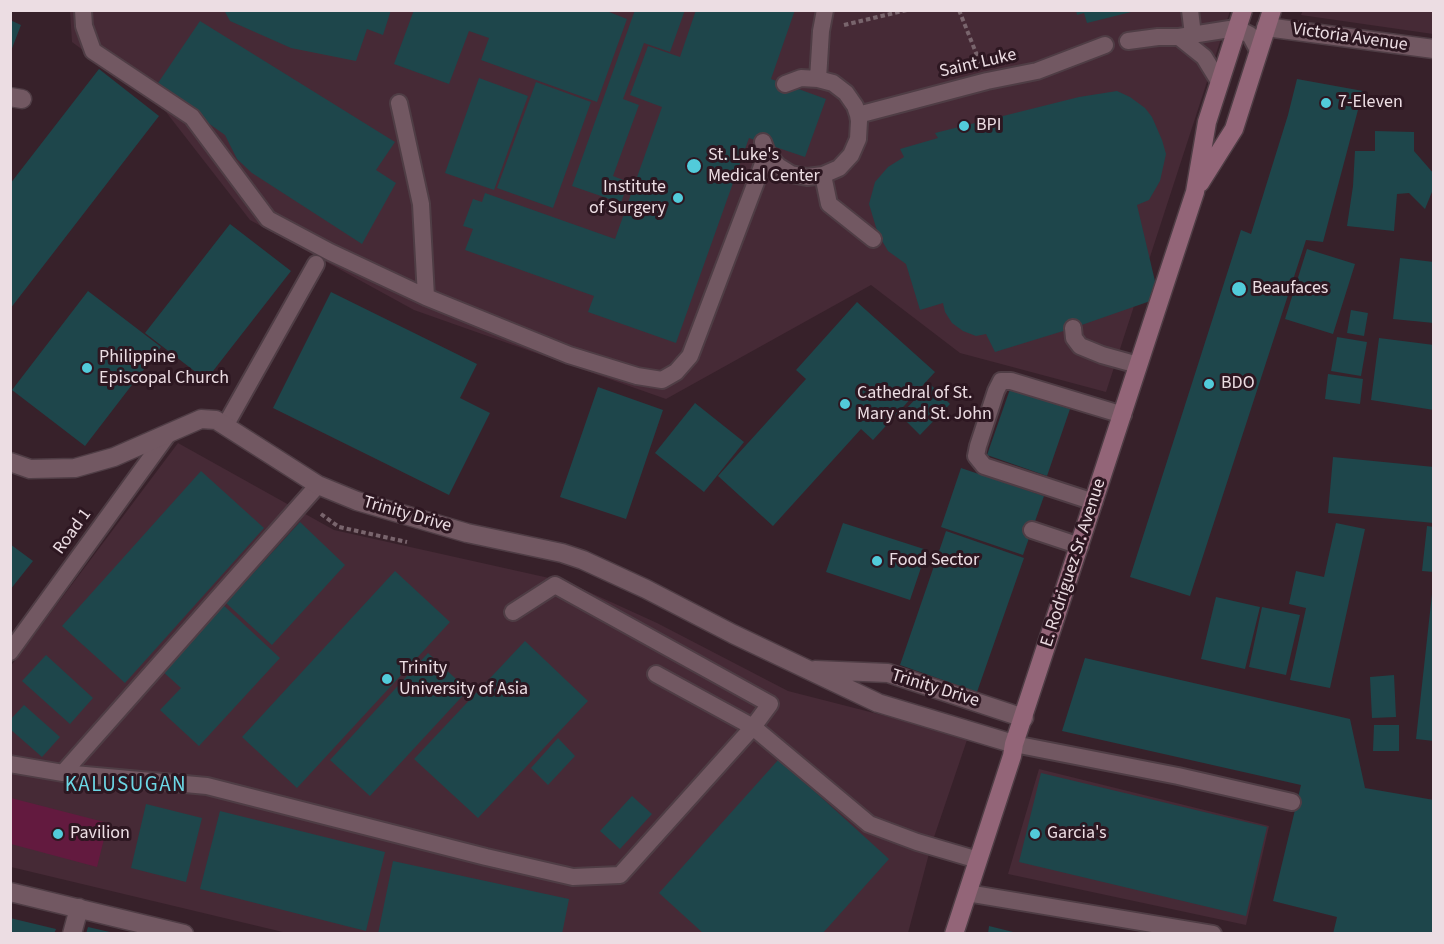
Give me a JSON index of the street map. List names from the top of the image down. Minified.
{"streets":{"main road":["E. Rodriguez Sr. Avenue"],"street":["Victoria Avenue","Trinity Drive"],"lane":["Saint Luke","Road 1"]},"crossings":[["Victoria Avenue","E. Rodriguez Sr. Avenue"],["Trinity Drive","Road 1"],["Trinity Drive","E. Rodriguez Sr. Avenue"]],"districts":["KALUSUGAN"],"places":["7-Eleven","BPI","St. Luke's Medical Center","Institute of Surgery","Beaufaces","Philippine Episcopal Church","BDO","Cathedral of St. Mary and St. John","Food Sector","Trinity University of Asia","Pavilion","Garcia's"]}
